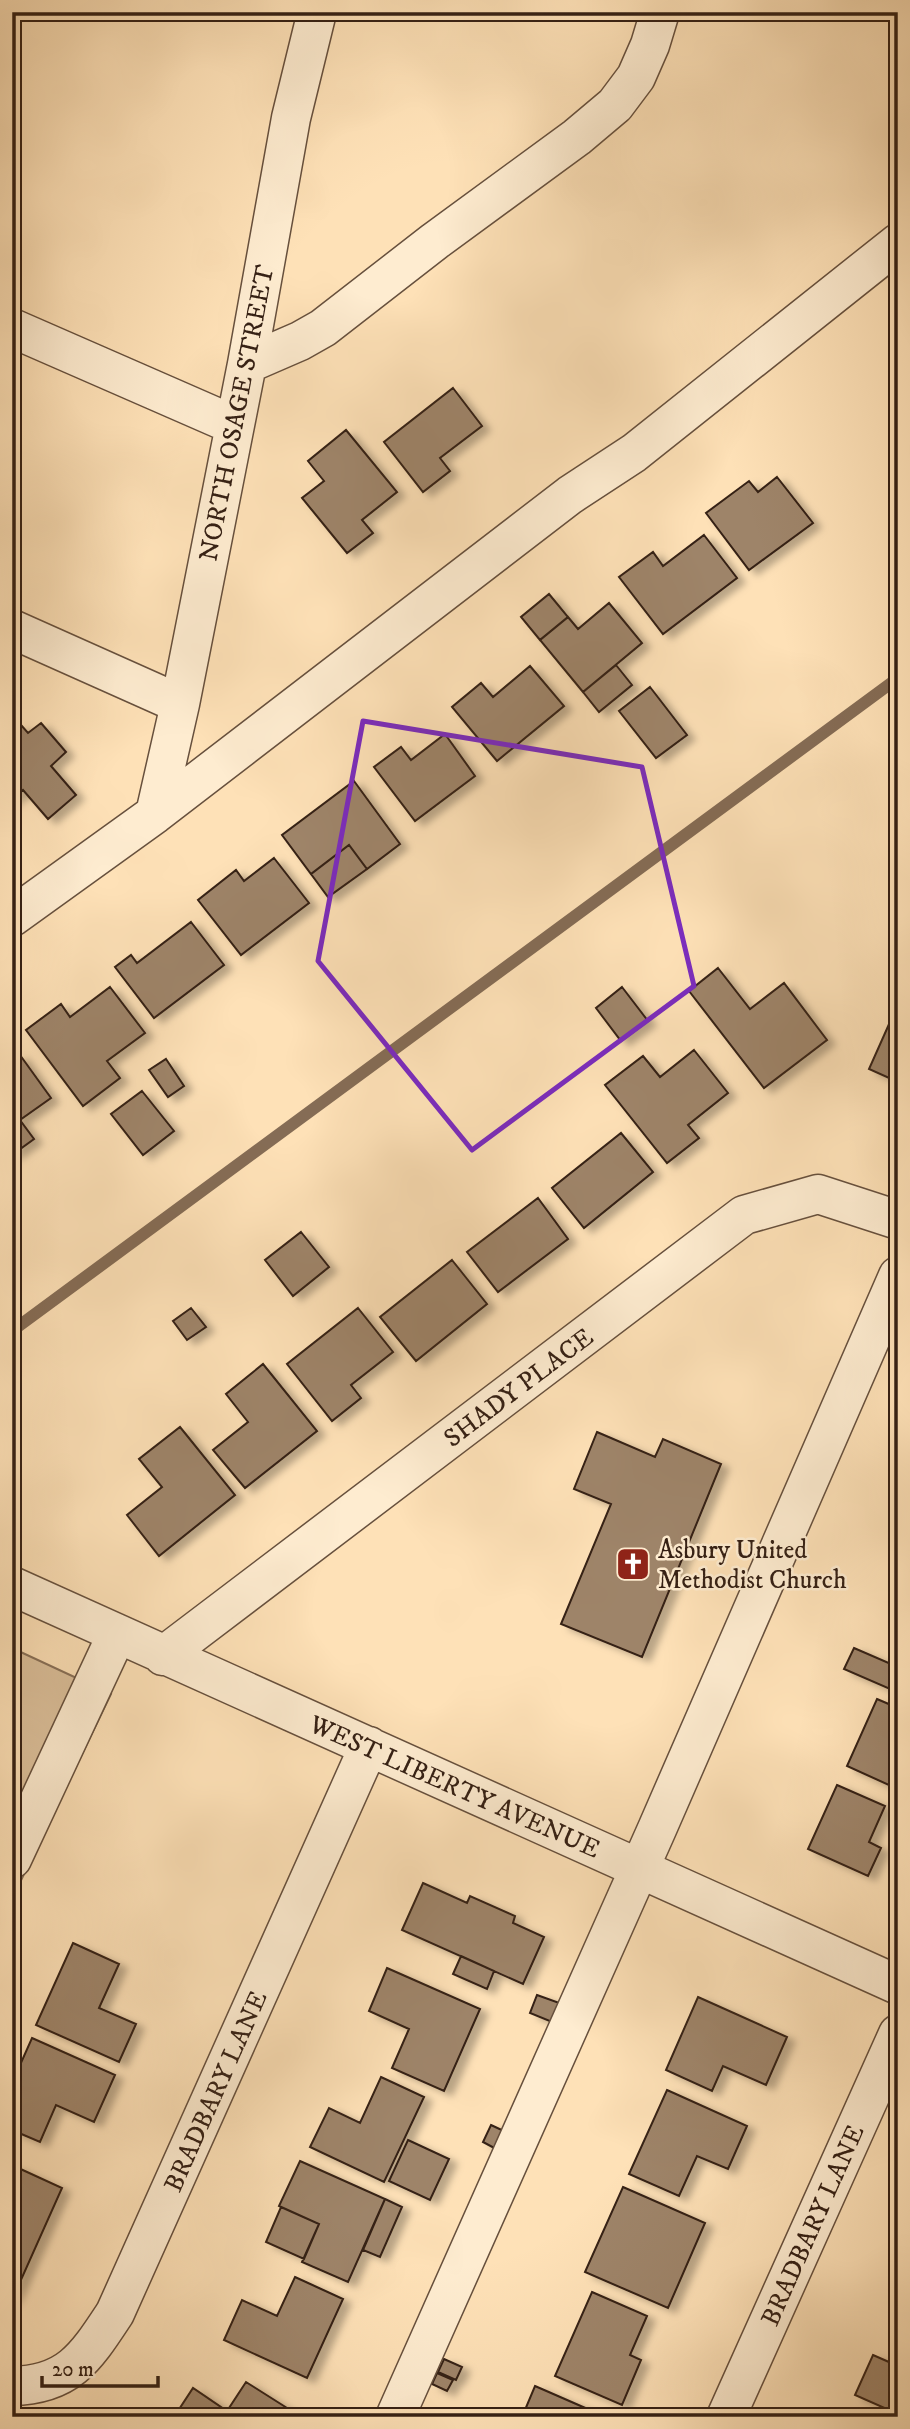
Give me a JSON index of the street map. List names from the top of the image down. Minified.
{"streets":{"street":["NORTH OSAGE STREET","SHADY PLACE","WEST LIBERTY AVENUE","BRADBARY LANE"]},"crossings":[["SHADY PLACE","WEST LIBERTY AVENUE"],["WEST LIBERTY AVENUE","BRADBARY LANE"]],"places":{"church":["Asbury United Methodist Church"]},"scale_bar":"20 m"}
